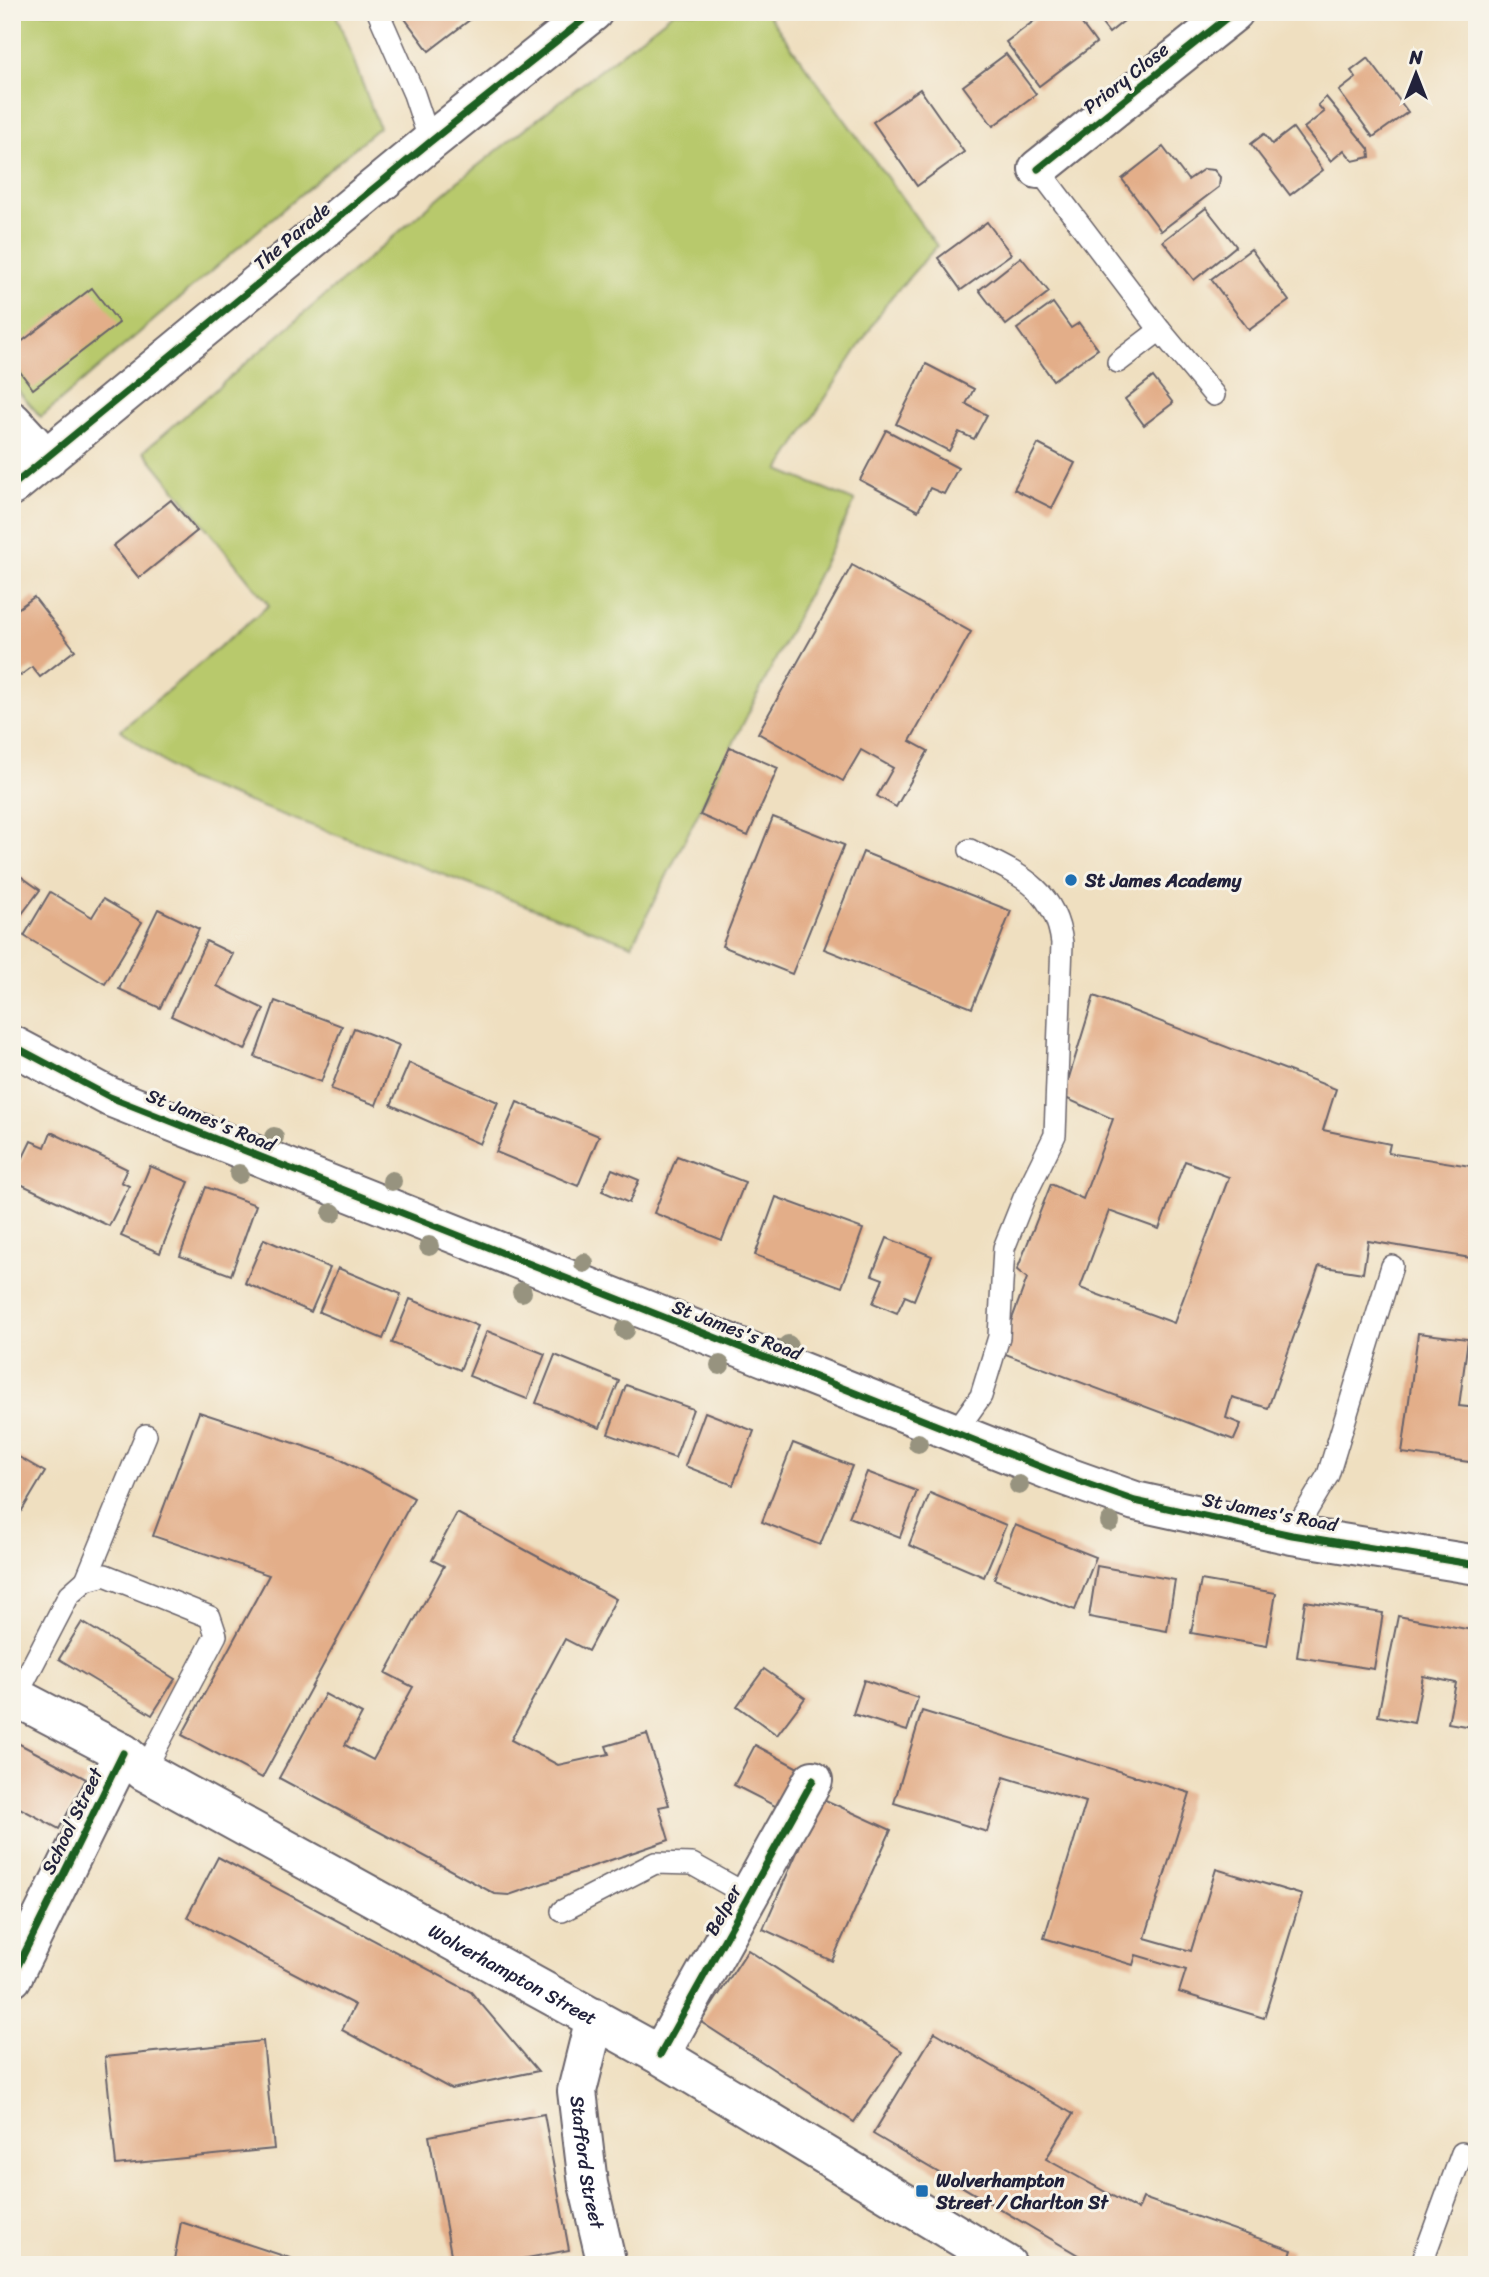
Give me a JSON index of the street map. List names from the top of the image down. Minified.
{"streets":{"street":["Priory Close","The Parade","St James's Road","School Street","Belper","Wolverhampton Street","Stafford Street"]},"crossings":[["School Street","Wolverhampton Street"],["Belper","Wolverhampton Street"],["Wolverhampton Street","Stafford Street"]],"places":{"other":["St James Academy"],"transit":["Wolverhampton Street / Charlton St"]},"north":"top"}
